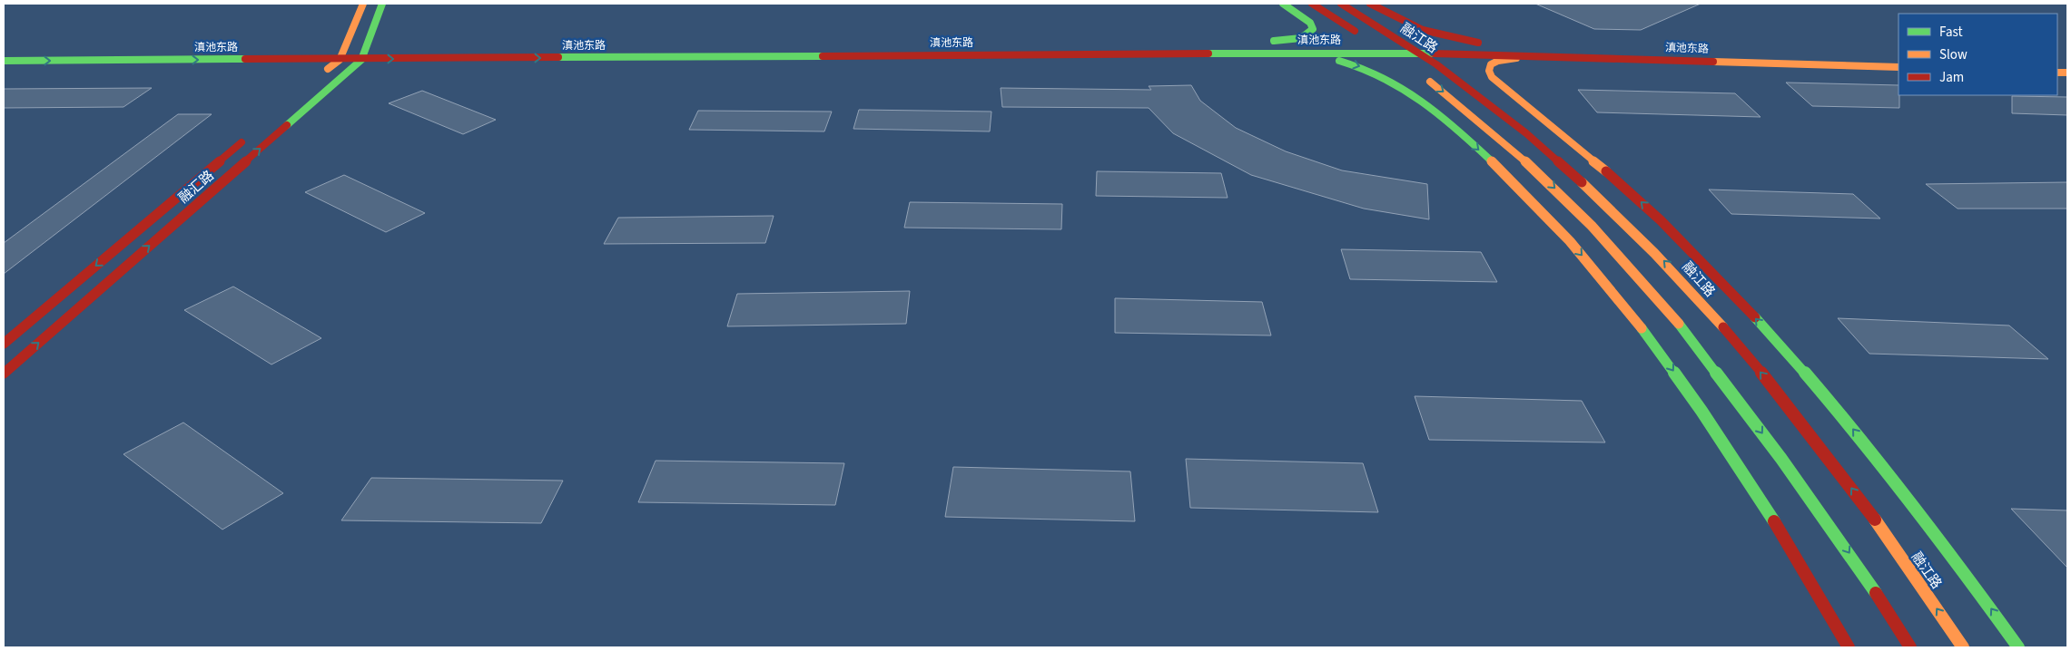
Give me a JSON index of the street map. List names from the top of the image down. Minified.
{"streets":{"street":["融江路","滇池东路","融汇路"]},"crossings":[["融江路","滇池东路"],["滇池东路","融汇路"]],"legend":["Fast","Slow","Jam"]}
